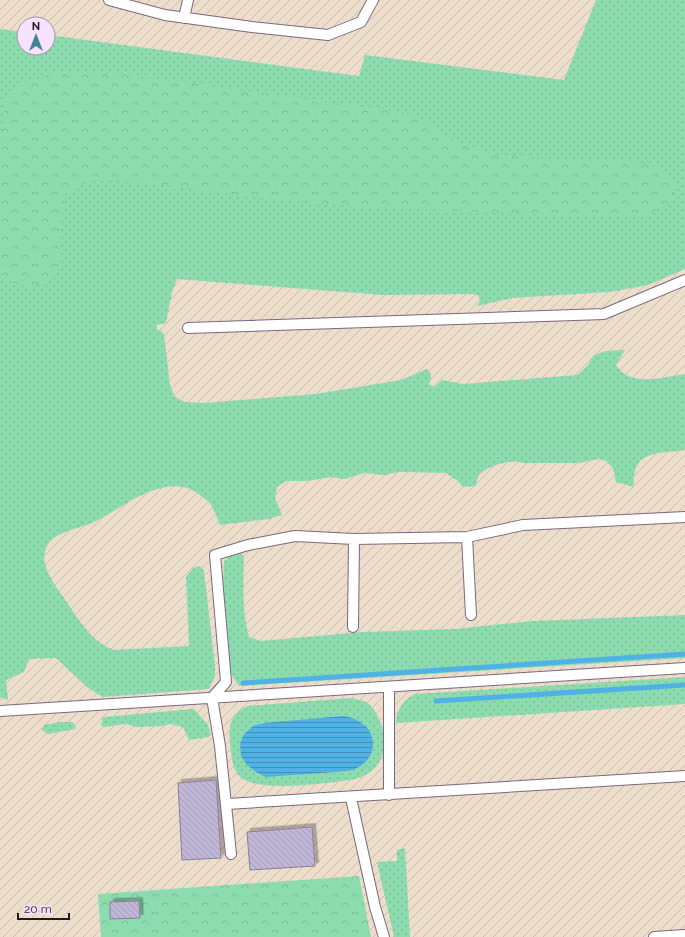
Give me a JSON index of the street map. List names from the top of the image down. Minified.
{"scale_bar":"20 m","north":"top"}
